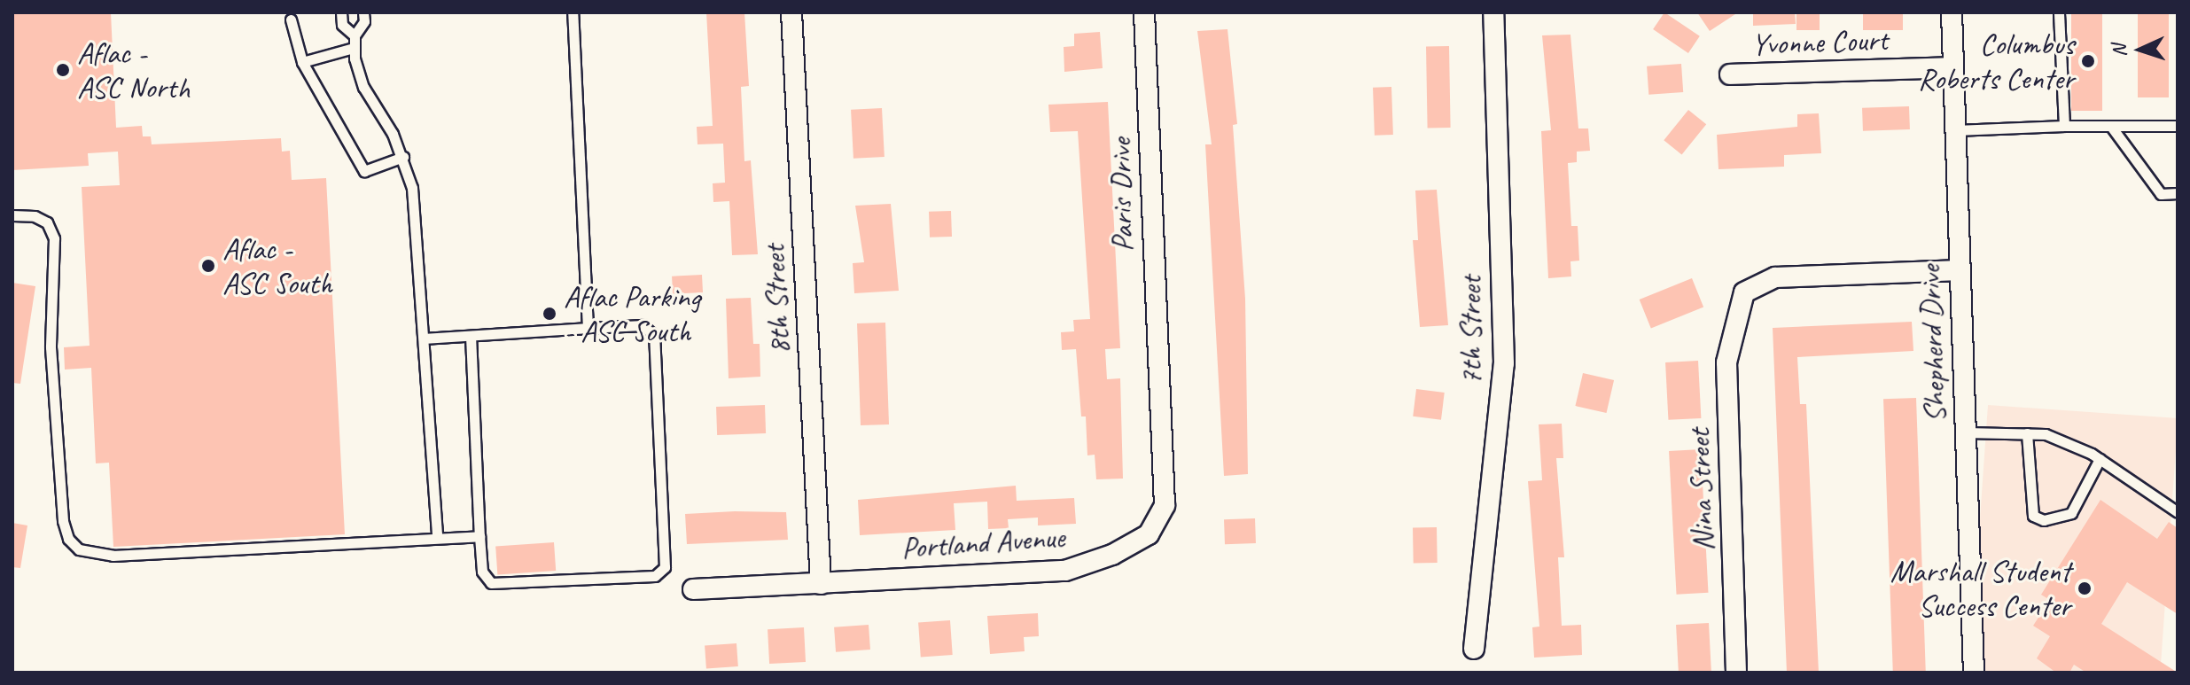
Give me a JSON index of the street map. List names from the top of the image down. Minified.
{"streets":{"street":["Yvonne Court","Paris Drive","8th Street","7th Street","Shepherd Drive","Nina Street","Portland Avenue"]},"crossings":[["Yvonne Court","Shepherd Drive"],["Paris Drive","Portland Avenue"],["8th Street","Portland Avenue"],["Shepherd Drive","Nina Street"]],"places":["Columbus Roberts Center","Aflac - ASC North","Aflac - ASC South","Aflac Parking - ASC South","Marshall Student Success Center"],"north":"left"}
